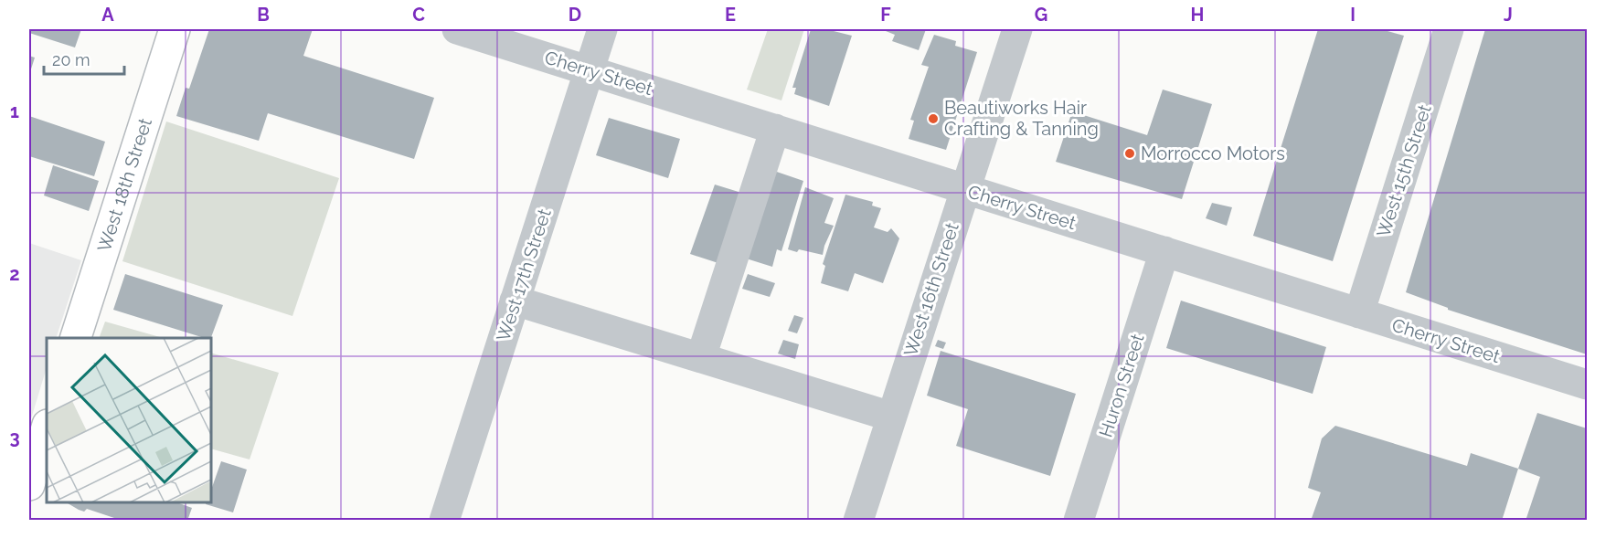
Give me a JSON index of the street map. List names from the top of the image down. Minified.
{"streets":{"main road":["West 18th Street"],"street":["Cherry Street","West 15th Street","West 17th Street","West 16th Street","Huron Street"]},"crossings":[["Cherry Street","West 15th Street"],["Cherry Street","West 17th Street"],["Cherry Street","West 16th Street"],["Cherry Street","Huron Street"]],"places":["Beautiworks Hair Crafting & Tanning","Morrocco Motors"],"scale_bar":"20 m","grid":{"columns":["A","B","C","D","E","F","G","H","I","J"],"rows":["1","2","3"]}}
